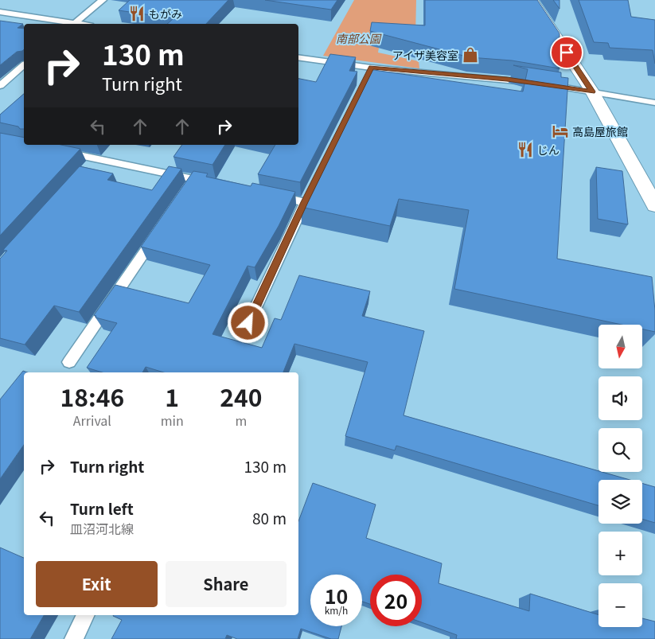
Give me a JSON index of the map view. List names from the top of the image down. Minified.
{"parks":["南部公園"],"places":{"restaurant":["もがみ","じん"],"shop":["アイザ美容室"],"hotel":["高島屋旅館"]},"north":"bottom","page":{"turn":["130 m","Turn right"],"map_buttons":["+","−"],"eta":["18:46","Arrival","1","min","240","m"],"list":[{"name":"Turn right","value":"130 m"},{"name":"Turn left","note":"皿沼河北線","value":"80 m"}],"buttons":["Exit","Share"],"speed":"10 km/h","limit":"20"}}
